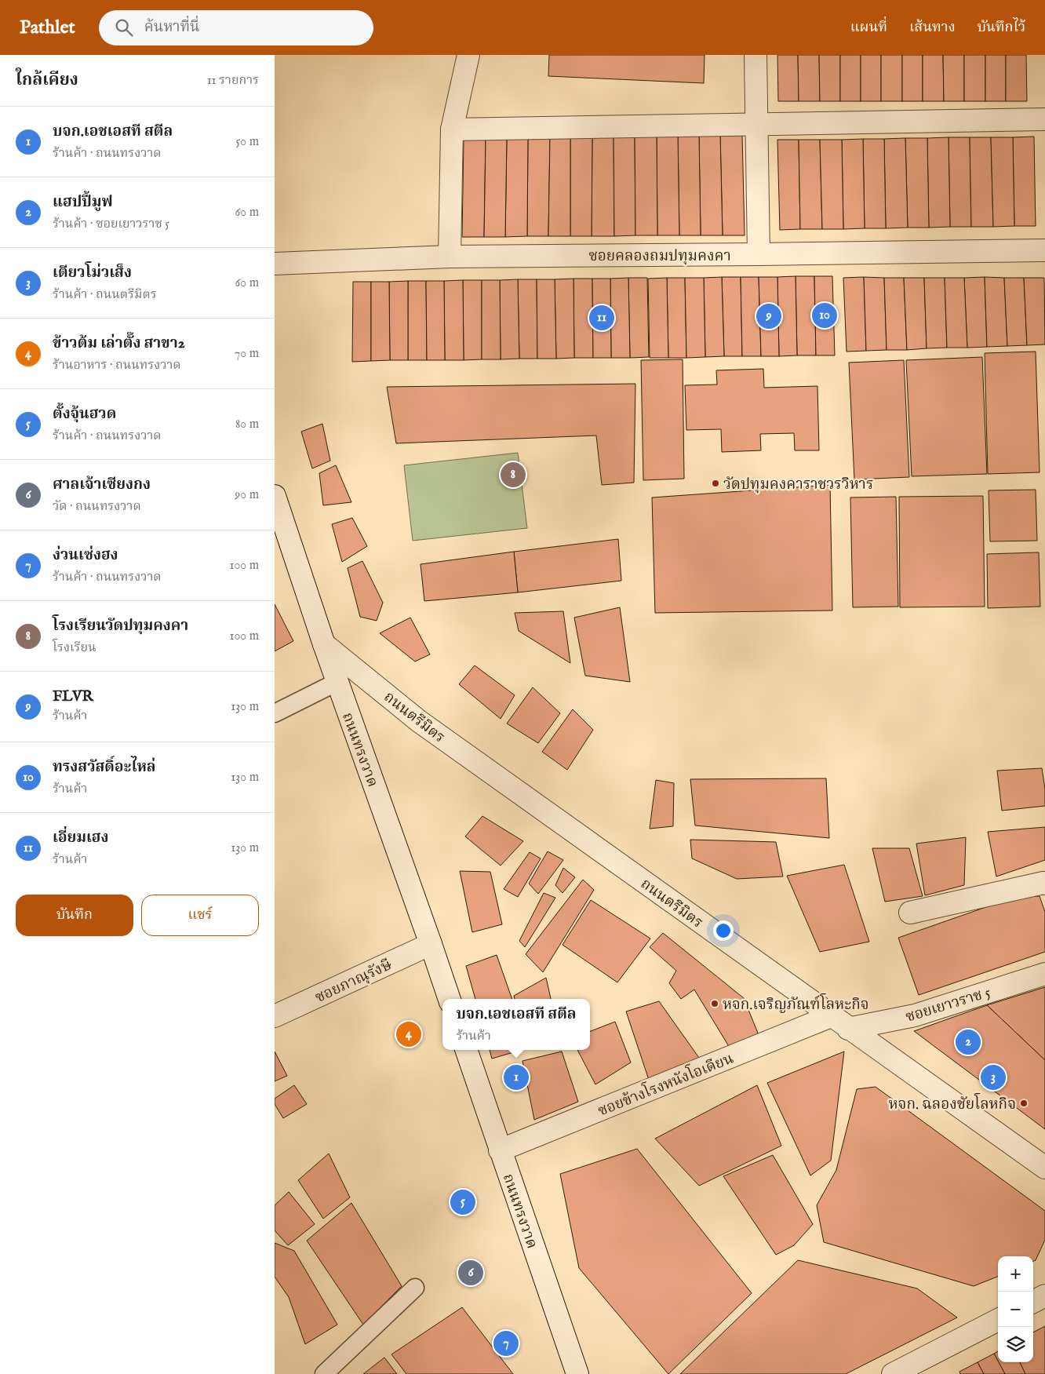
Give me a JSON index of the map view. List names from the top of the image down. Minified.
{"streets":{"street":["ซอยคลองถมปทุมคงคา","ถนนตรีมิตร","ถนนทรงวาด","ซอยภาณุรังษี","ซอยเยาวราช 5","ซอยข้างโรงหนังโอเดียน"]},"crossings":[["ถนนตรีมิตร","ถนนทรงวาด"],["ถนนตรีมิตร","ซอยเยาวราช 5"],["ถนนตรีมิตร","ซอยข้างโรงหนังโอเดียน"],["ถนนทรงวาด","ซอยภาณุรังษี"],["ถนนทรงวาด","ซอยข้างโรงหนังโอเดียน"]],"places":["วัดปทุมคงคาราชวรวิหาร","หจก.เจริญภัณฑ์โลหะกิจ","หจก. ฉลองชัยโลหกิจ"],"page":{"header":"Pathlet","search":"ค้นหาที่นี่","nav":["แผนที่","เส้นทาง","บันทึกไว้"],"heading":["ใกล้เคียง","11 รายการ"],"list":[{"mark":"1","name":"บจก.เอชเอสที สตีล","note":"ร้านค้า · ถนนทรงวาด","value":"50 m"},{"mark":"2","name":"แฮปปี้มูฟ","note":"ร้านค้า · ซอยเยาวราช 5","value":"60 m"},{"mark":"3","name":"เตียวโม่วเส็ง","note":"ร้านค้า · ถนนตรีมิตร","value":"60 m"},{"mark":"4","name":"ข้าวต้ม เล่าตั๊ง สาขา2","note":"ร้านอาหาร · ถนนทรงวาด","value":"70 m"},{"mark":"5","name":"ตั้งจุ้นฮวด","note":"ร้านค้า · ถนนทรงวาด","value":"80 m"},{"mark":"6","name":"ศาลเจ้าเซียงกง","note":"วัด · ถนนทรงวาด","value":"90 m"},{"mark":"7","name":"ง่วนเซ่งฮง","note":"ร้านค้า · ถนนทรงวาด","value":"100 m"},{"mark":"8","name":"โรงเรียนวัดปทุมคงคา","note":"โรงเรียน","value":"100 m"},{"mark":"9","name":"FLVR","note":"ร้านค้า","value":"130 m"},{"mark":"10","name":"ทรงสวัสดิ์อะไหล่","note":"ร้านค้า","value":"130 m"},{"mark":"11","name":"เอี่ยมเฮง","note":"ร้านค้า","value":"130 m"}],"pins":["10","9","11","8","4","2","1","3","5","6","7"],"buttons":["บันทึก","แชร์"],"popup":["บจก.เอชเอสที สตีล","ร้านค้า"],"map_buttons":["+","−"]}}
